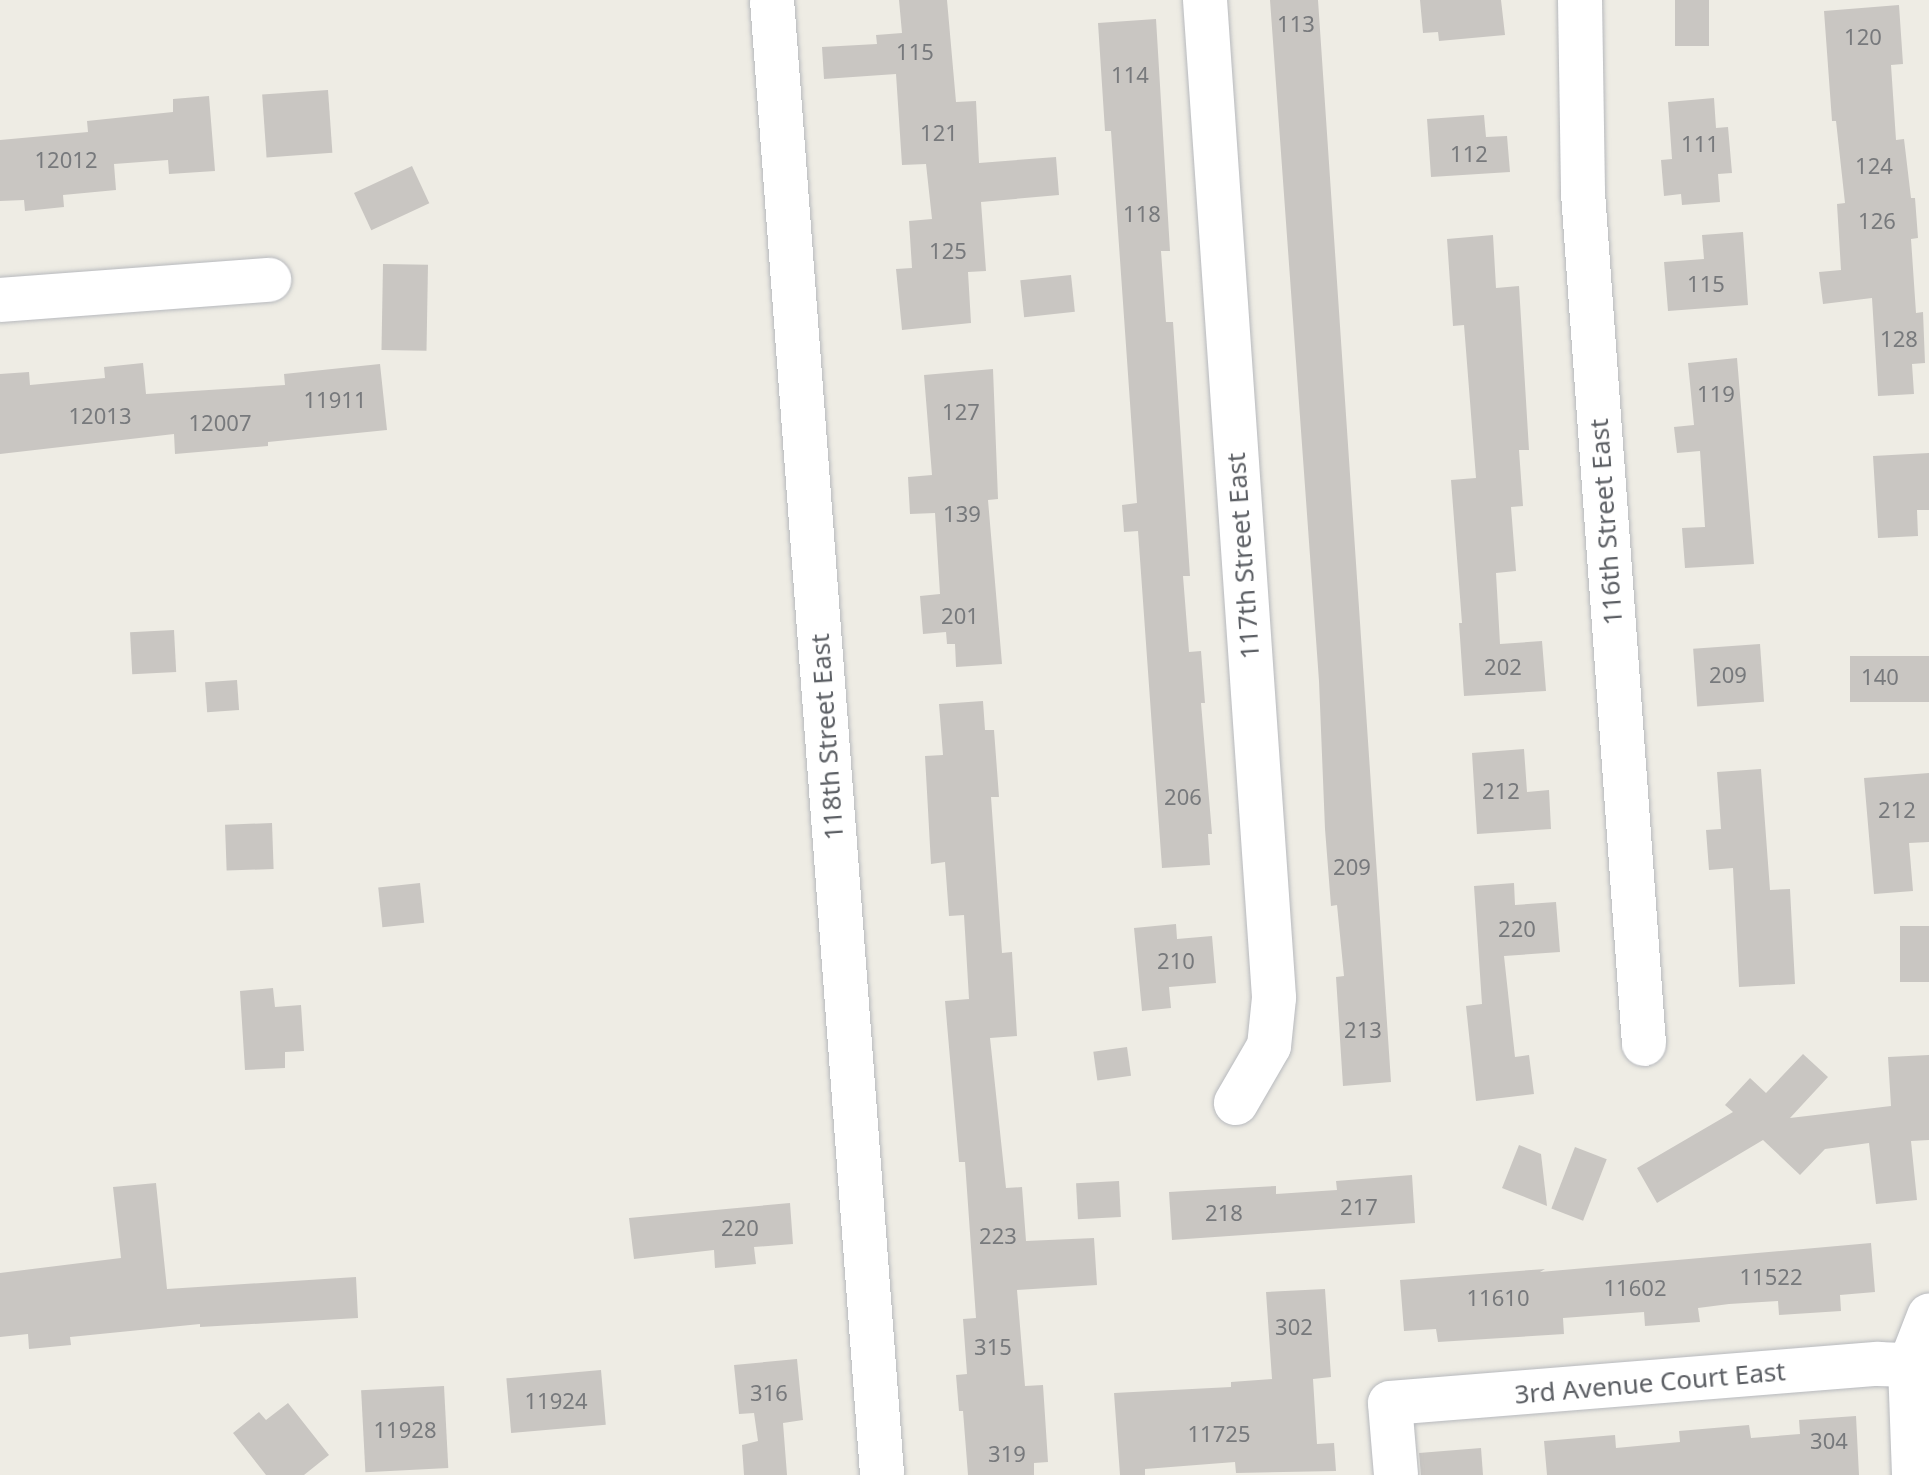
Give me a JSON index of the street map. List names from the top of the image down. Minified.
{"streets":{"street":["116th Street East","117th Street East","118th Street East","3rd Avenue Court East"]},"house_numbers":["113","120","115","114","121","111","112","12012","124","118","126","125","115","128","119","11911","127","12013","12007","139","201","202","209","140","212","206","212","209","220","210","213","217","218","220","223","11522","11602","11610","302","315","316","11924","11928","11725","304","319"]}
